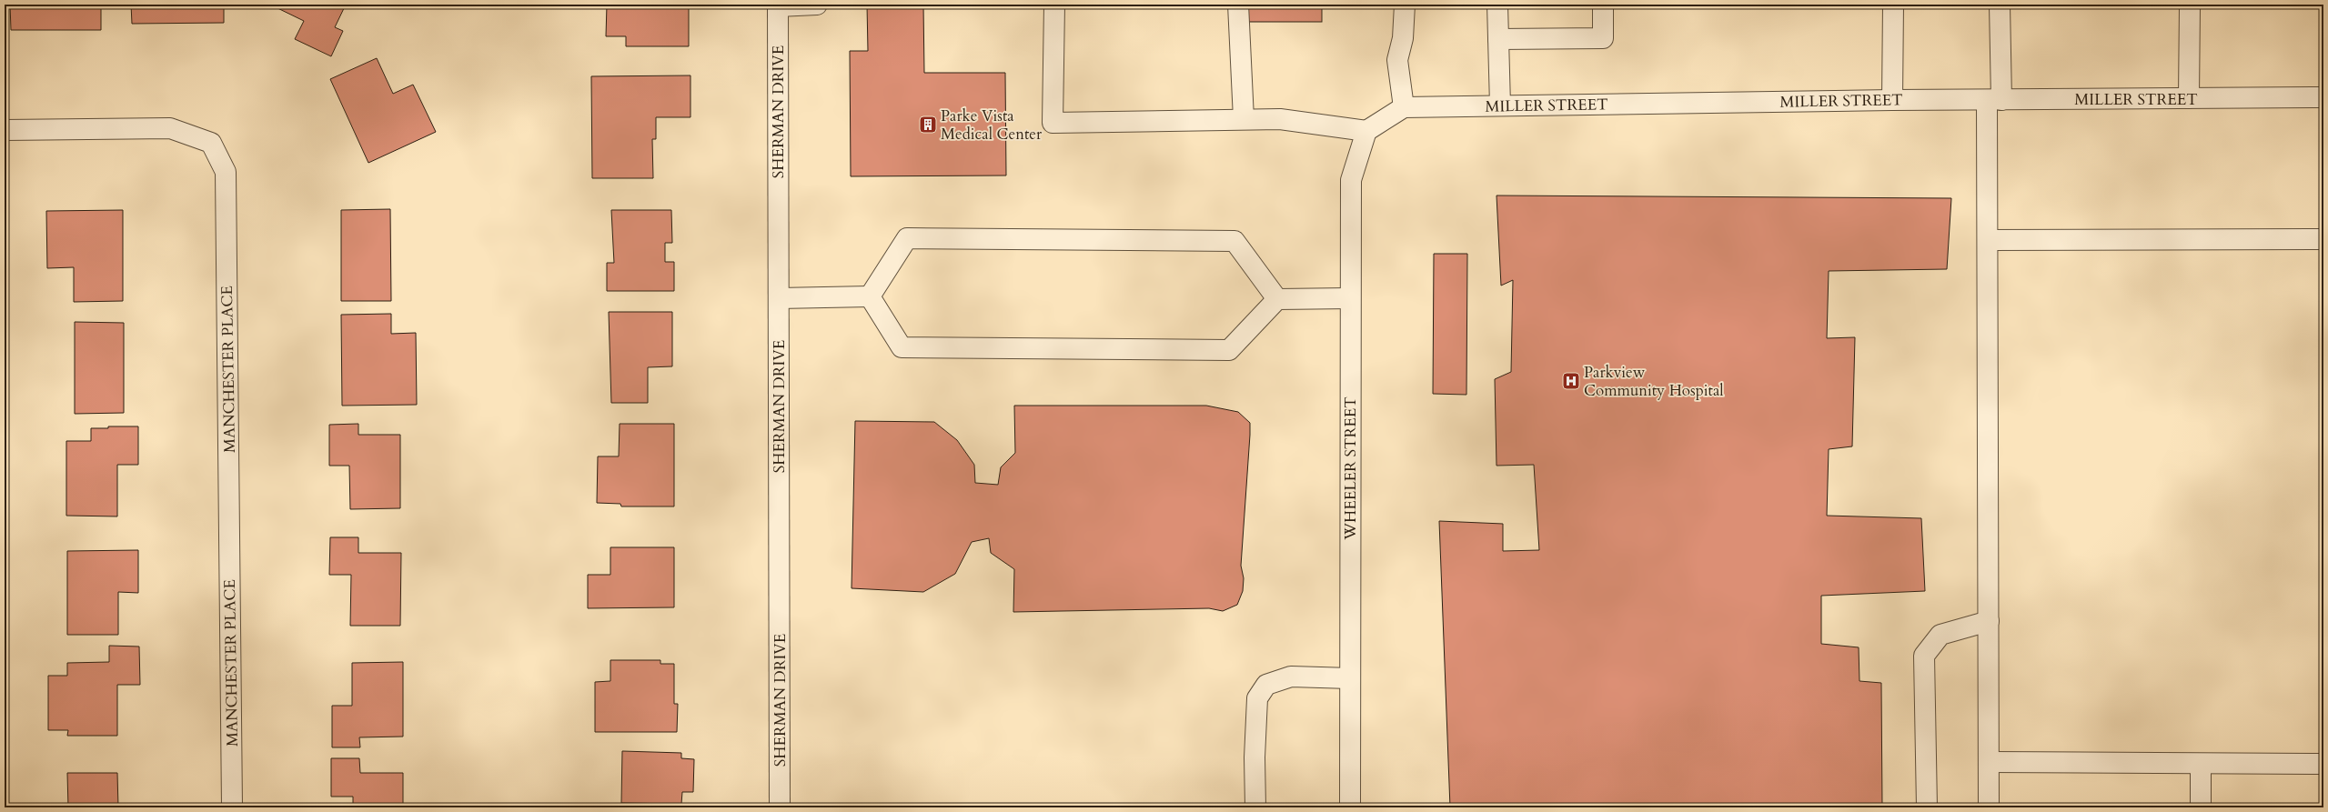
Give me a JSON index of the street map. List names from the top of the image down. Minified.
{"streets":{"street":["MILLER STREET","SHERMAN DRIVE","MANCHESTER PLACE","WHEELER STREET"]},"places":{"building":["Parke Vista Medical Center"],"hospital":["Parkview Community Hospital"]}}
